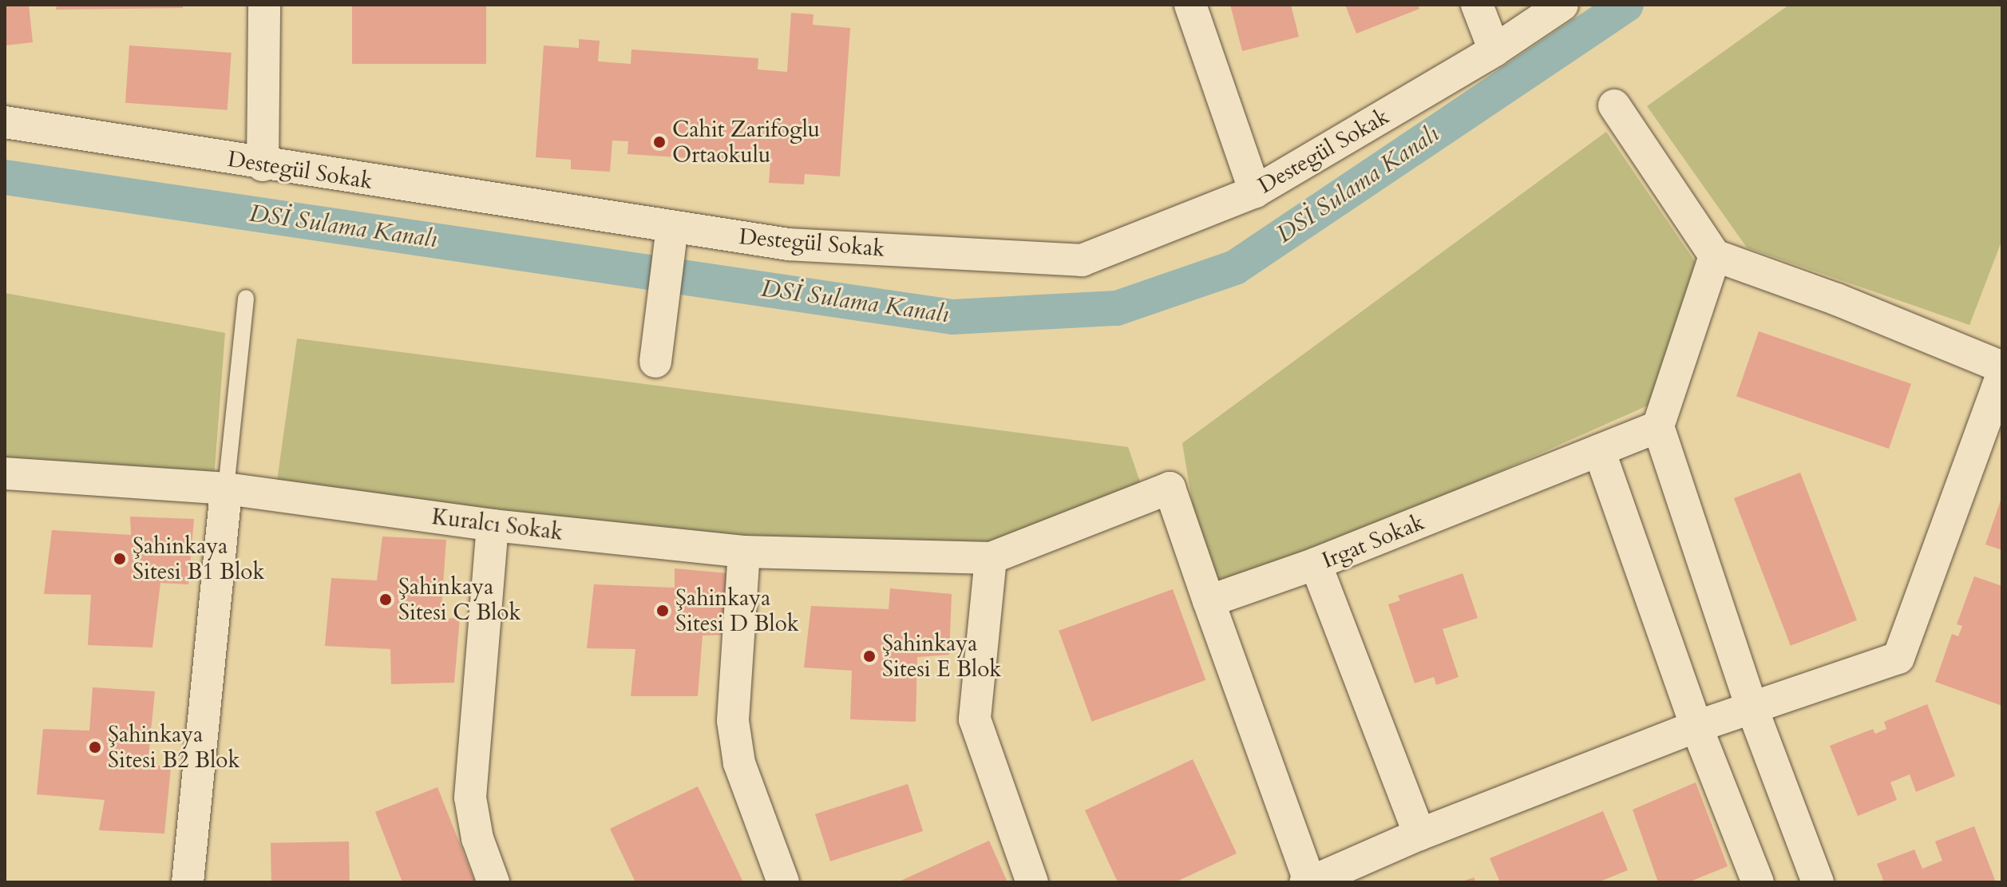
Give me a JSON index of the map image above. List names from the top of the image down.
{
  "streets": {
    "street": ["Destegül Sokak", "Kuralcı Sokak", "Irgat Sokak"]
  },
  "water": ["DSİ Sulama Kanalı"],
  "places": [
    "Cahit Zarifoglu Ortaokulu",
    "Şahinkaya Sitesi B1 Blok",
    "Şahinkaya Sitesi C Blok",
    "Şahinkaya Sitesi D Blok",
    "Şahinkaya Sitesi E Blok",
    "Şahinkaya Sitesi B2 Blok"
  ]
}
